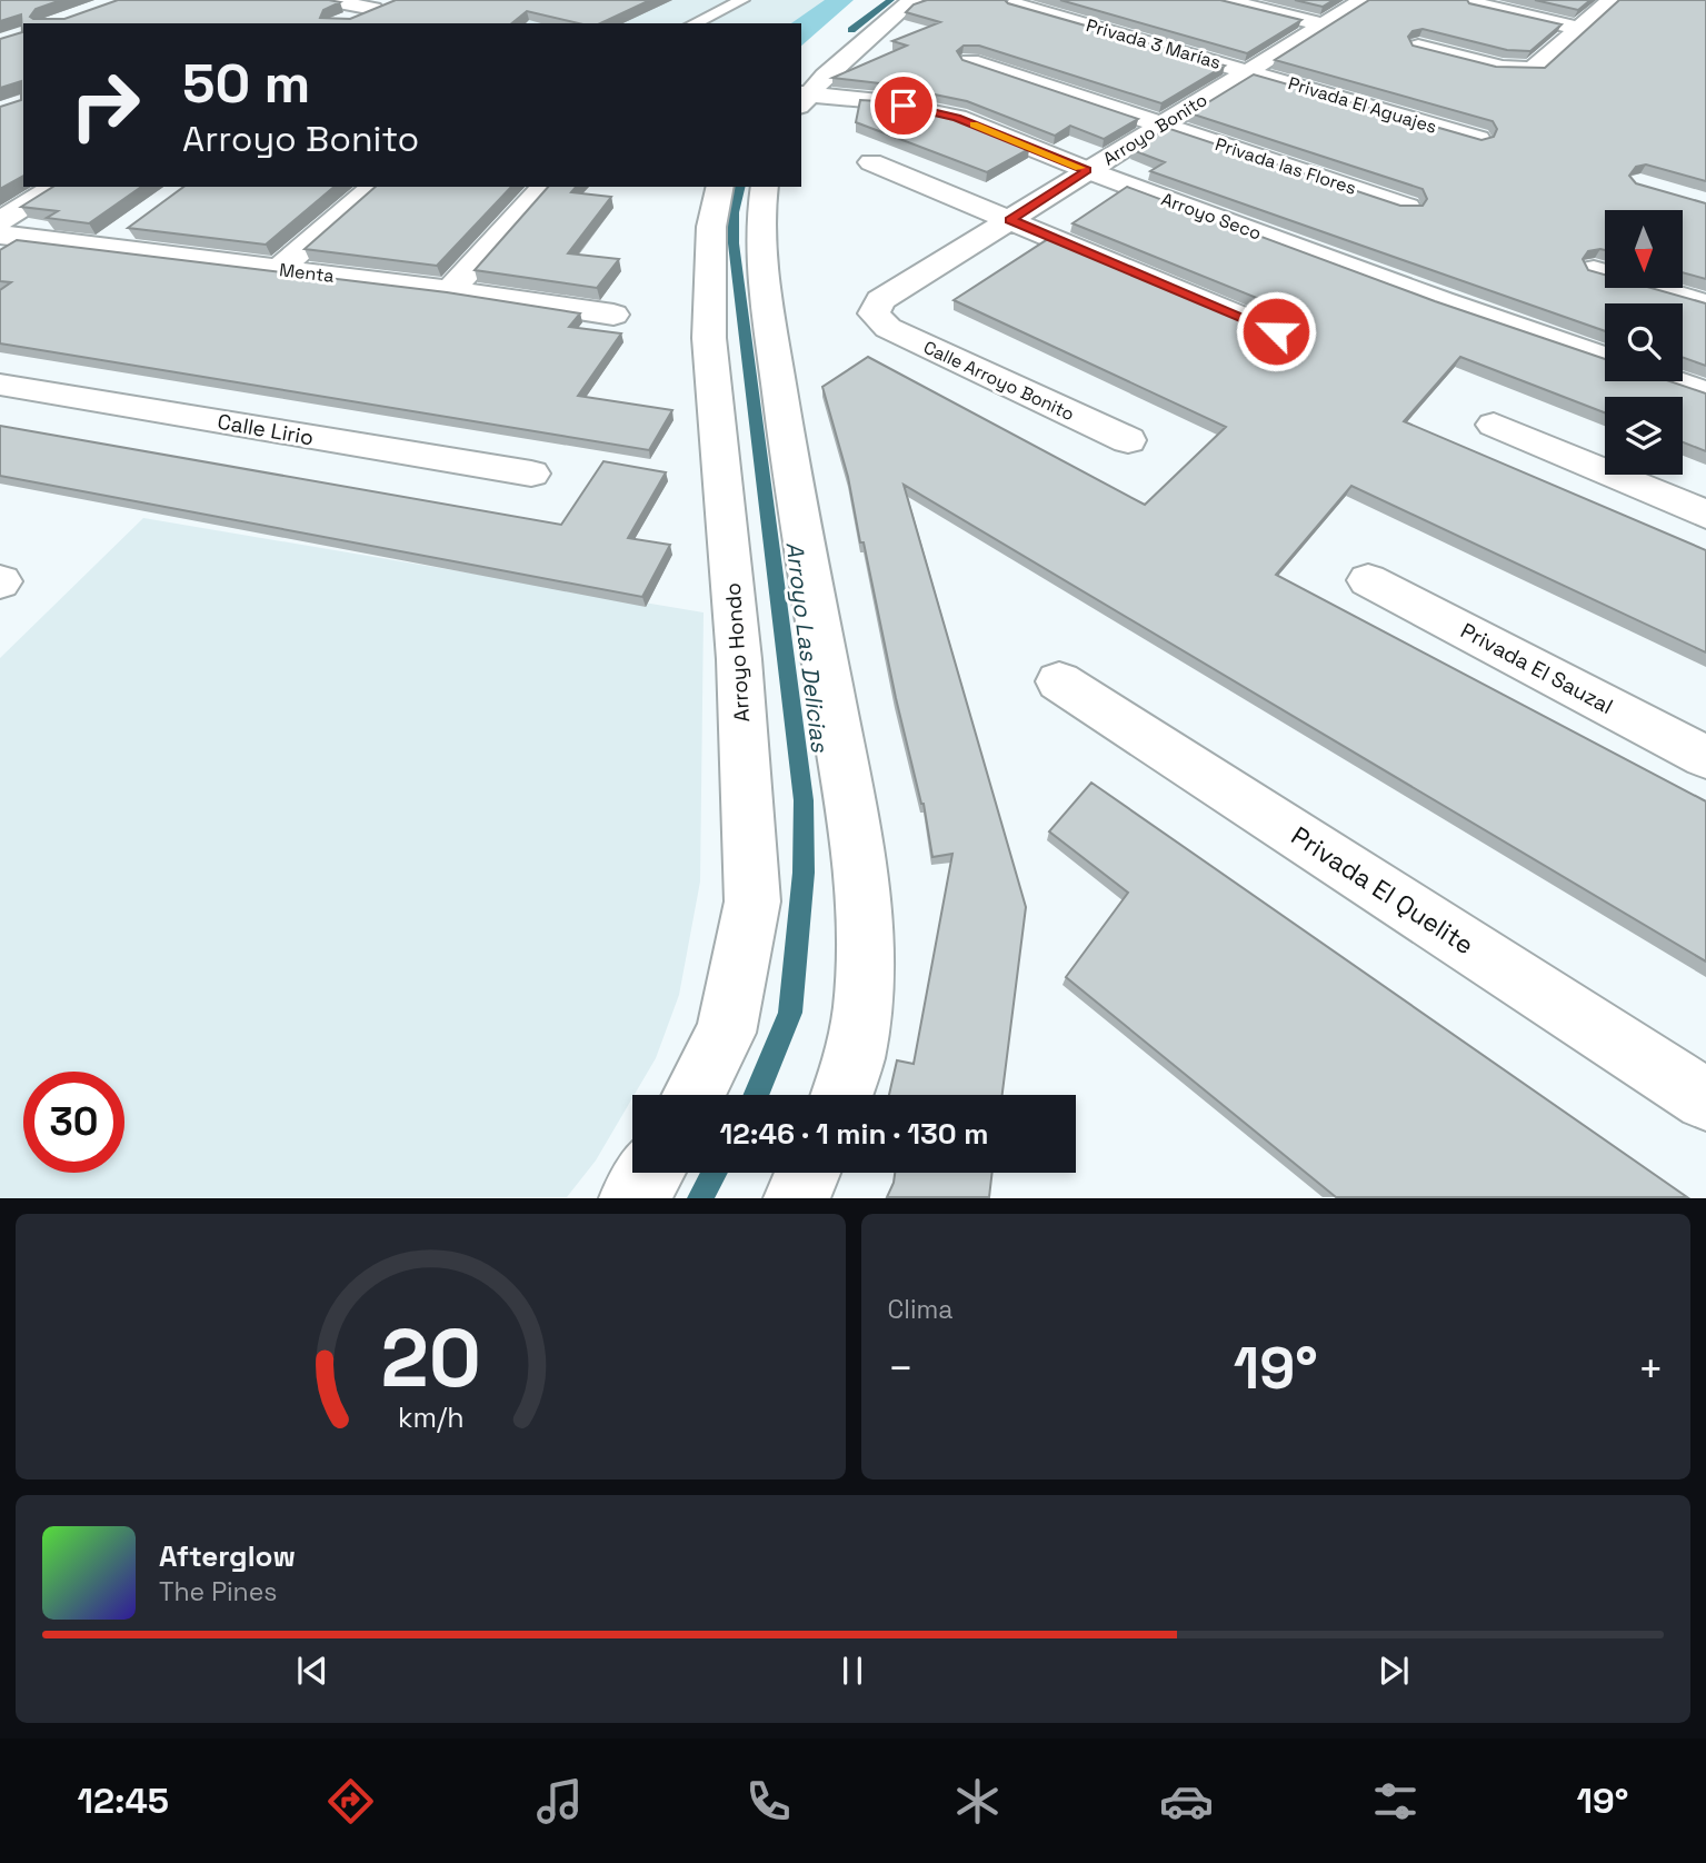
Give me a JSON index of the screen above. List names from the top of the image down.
{
  "streets": {
    "street": [
      "Privada 3 Marías",
      "Privada El Aguajes",
      "Arroyo Bonito",
      "Privada las Flores",
      "Arroyo Seco",
      "Menta",
      "Calle Arroyo Bonito",
      "Calle Lirio",
      "Arroyo Hondo",
      "Privada El Sauzal",
      "Privada El Quelite"
    ]
  },
  "crossings": [
    ["Privada 3 Marías", "Privada El Aguajes"],
    ["Privada 3 Marías", "Arroyo Bonito"],
    ["Privada El Aguajes", "Arroyo Bonito"],
    ["Arroyo Bonito", "Privada las Flores"],
    ["Arroyo Bonito", "Arroyo Seco"],
    ["Arroyo Bonito", "Calle Arroyo Bonito"]
  ],
  "water": ["Arroyo Las Delicias"],
  "north": "bottom",
  "page": {
    "turn": ["50 m", "Arroyo Bonito"],
    "limit": "30",
    "trip": "12:46 · 1 min · 130 m",
    "tile": "Clima",
    "heat": ["−", "19°", "+"],
    "song": ["Afterglow", "The Pines"],
    "tabs": ["12:45", "19°"],
    "gauge": ["20", "km/h"]
  }
}
